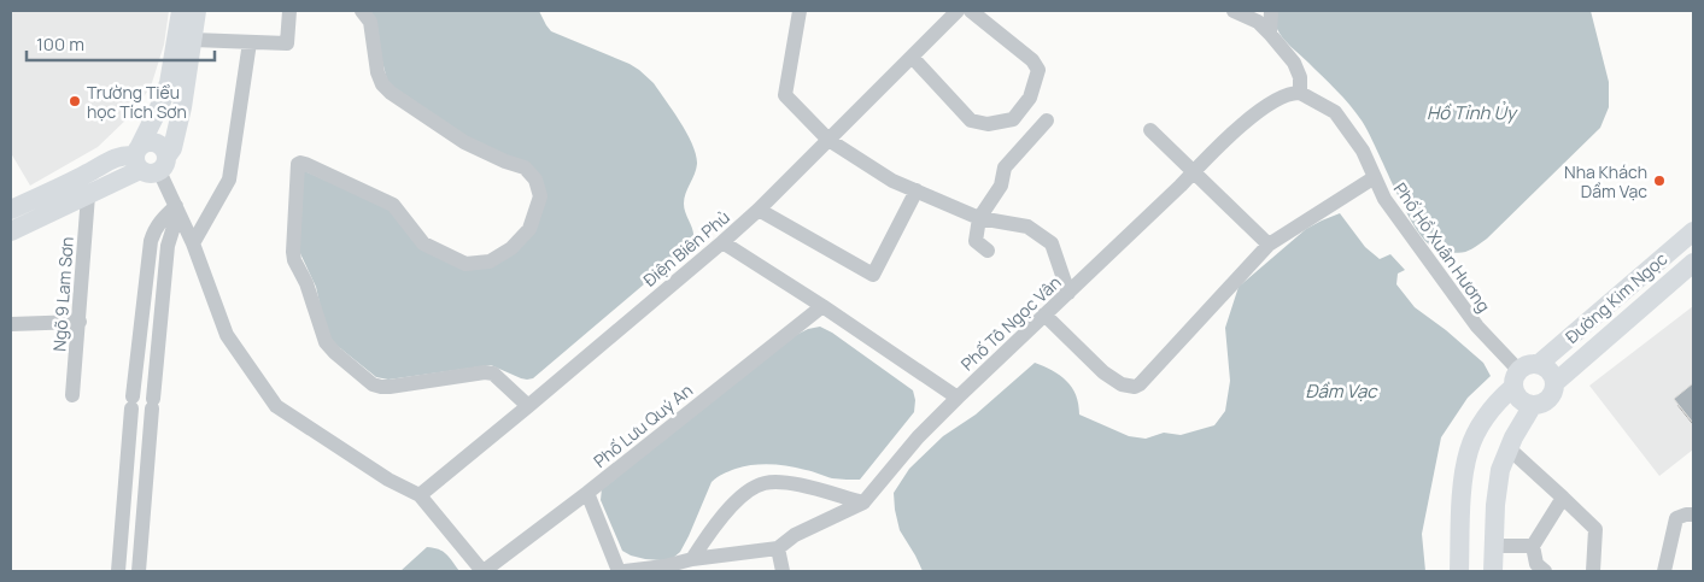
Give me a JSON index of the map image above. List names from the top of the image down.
{
  "streets": {
    "main road": ["Đường Kim Ngọc"],
    "street": [
      "Phố Hồ Xuân Hương",
      "Điện Biên Phủ",
      "Ngõ 9 Lam Sơn",
      "Phố Tô Ngọc Vân",
      "Phố Lưu Quý An"
    ]
  },
  "crossings": [
    ["Phố Hồ Xuân Hương", "Đường Kim Ngọc"],
    ["Phố Hồ Xuân Hương", "Phố Tô Ngọc Vân"]
  ],
  "water": ["Hồ Tỉnh Ủy", "Đầm Vạc"],
  "places": ["Trường Tiểu học Tích Sơn", "Nha Khách Dầm Vạc"],
  "scale_bar": "100 m"
}
